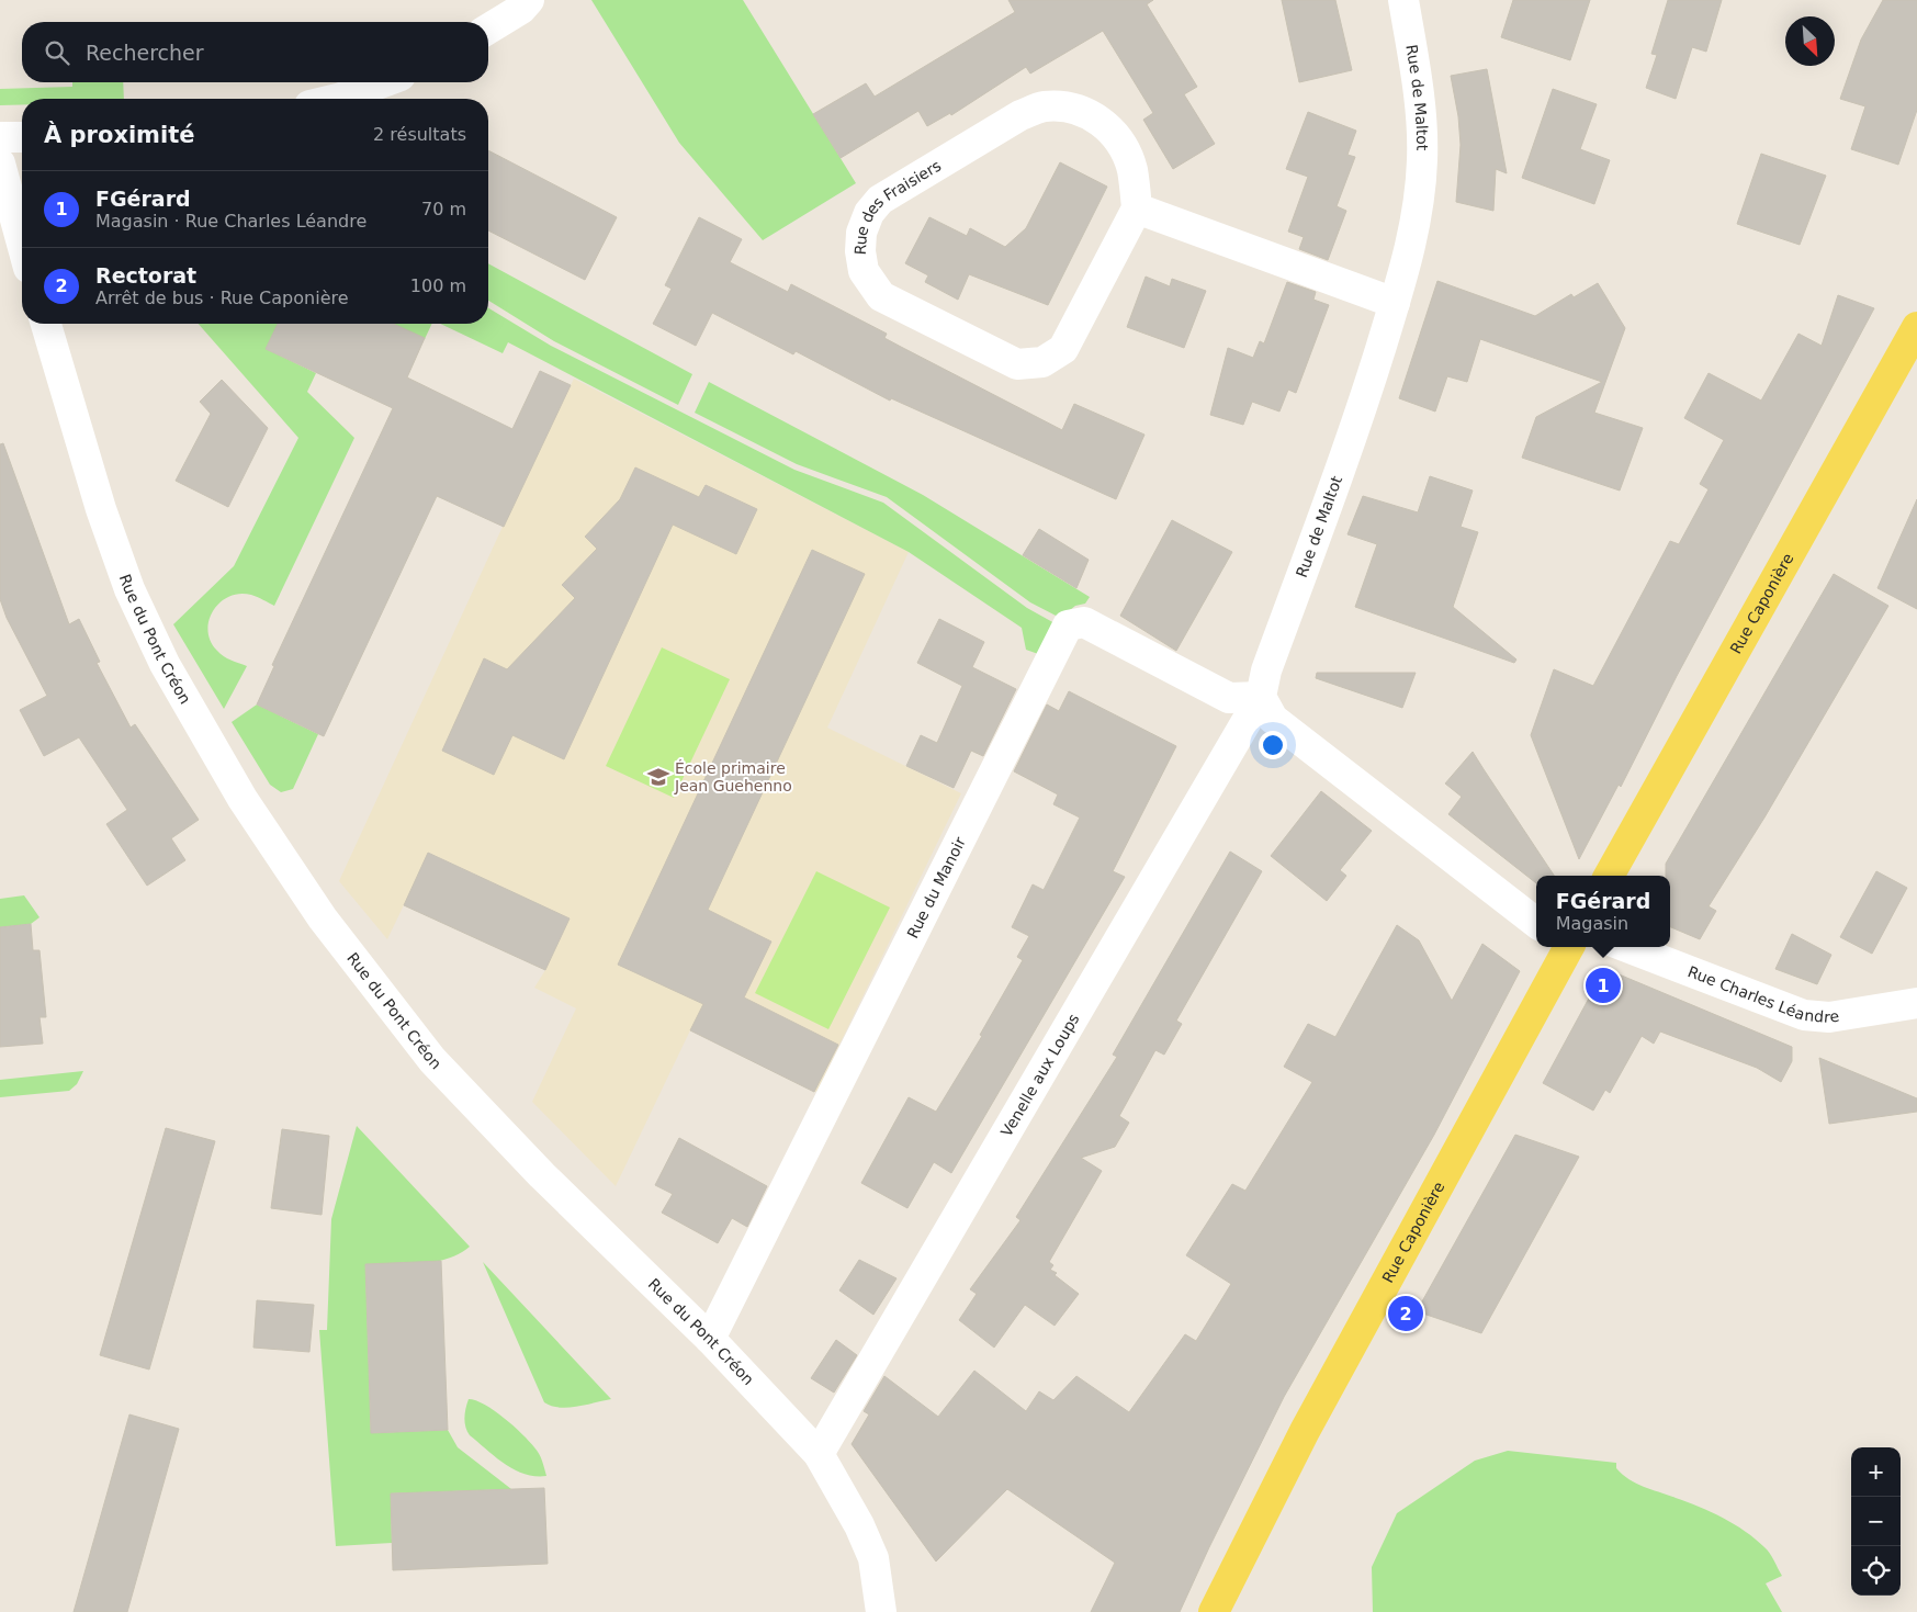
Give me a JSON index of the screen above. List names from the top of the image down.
{
  "streets": {
    "main road": ["Rue Caponière"],
    "street": [
      "Rue de Maltot",
      "Rue des Fraisiers",
      "Rue du Pont Créon",
      "Rue du Manoir",
      "Rue Charles Léandre",
      "Venelle aux Loups"
    ]
  },
  "crossings": [
    ["Rue de Maltot", "Rue du Manoir"],
    ["Rue de Maltot", "Venelle aux Loups"],
    ["Rue du Pont Créon", "Rue du Manoir"],
    ["Rue du Pont Créon", "Venelle aux Loups"],
    ["Rue du Manoir", "Venelle aux Loups"]
  ],
  "places": {
    "school or university": ["École primaire Jean Guehenno"]
  },
  "north": "bottom right",
  "page": {
    "search": "Rechercher",
    "heading": ["À proximité", "2 résultats"],
    "list": [
      {
        "mark": "1",
        "name": "FGérard",
        "note": "Magasin · Rue Charles Léandre",
        "value": "70 m"
      },
      {
        "mark": "2",
        "name": "Rectorat",
        "note": "Arrêt de bus · Rue Caponière",
        "value": "100 m"
      }
    ],
    "popup": ["FGérard", "Magasin"],
    "pins": ["1", "2"],
    "map_buttons": ["+", "−"]
  }
}
